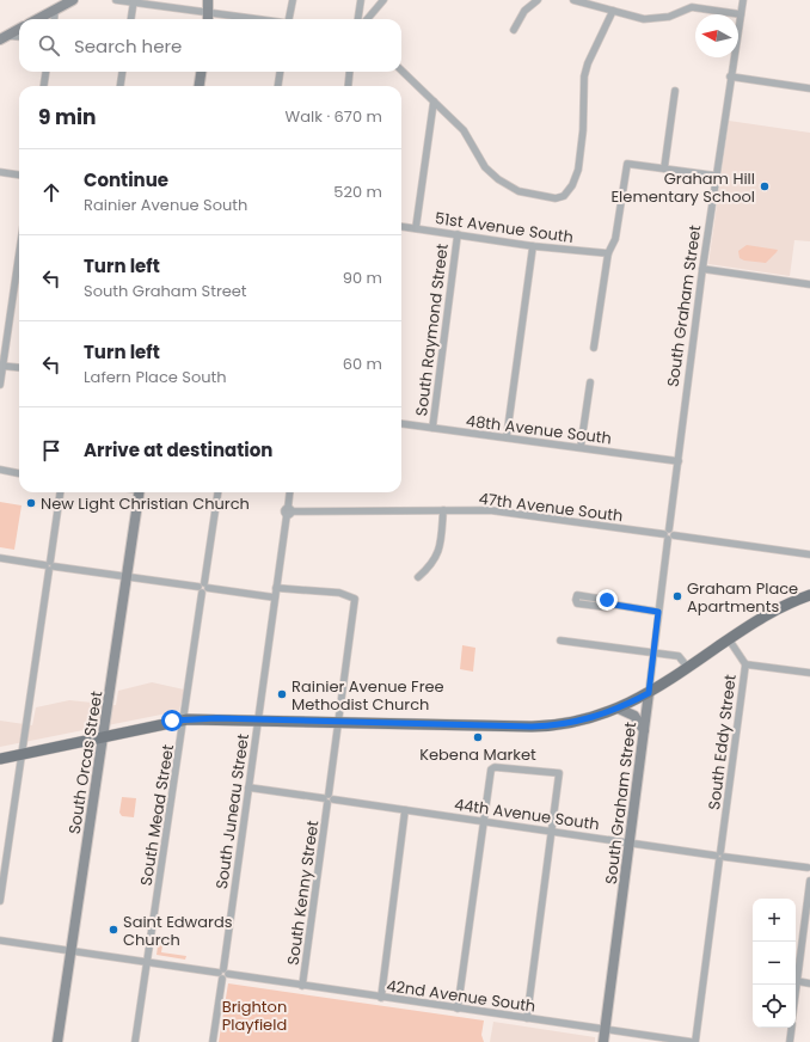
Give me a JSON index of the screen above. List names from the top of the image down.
{
  "streets": {
    "street": [
      "51st Avenue South",
      "South Graham Street",
      "South Raymond Street",
      "48th Avenue South",
      "47th Avenue South",
      "South Eddy Street",
      "South Orcas Street",
      "South Juneau Street",
      "44th Avenue South",
      "South Mead Street",
      "South Kenny Street",
      "42nd Avenue South"
    ]
  },
  "crossings": [
    ["51st Avenue South", "South Raymond Street"],
    ["South Graham Street", "48th Avenue South"],
    ["South Graham Street", "47th Avenue South"],
    ["South Graham Street", "44th Avenue South"],
    ["South Graham Street", "42nd Avenue South"],
    ["South Raymond Street", "48th Avenue South"],
    ["47th Avenue South", "South Juneau Street"],
    ["South Eddy Street", "44th Avenue South"],
    ["South Orcas Street", "42nd Avenue South"],
    ["South Juneau Street", "44th Avenue South"],
    ["South Juneau Street", "South Kenny Street"],
    ["South Juneau Street", "42nd Avenue South"],
    ["44th Avenue South", "South Kenny Street"],
    ["South Mead Street", "42nd Avenue South"],
    ["South Kenny Street", "42nd Avenue South"]
  ],
  "parks": ["Brighton Playfield"],
  "places": [
    "Graham Hill Elementary School",
    "New Light Christian Church",
    "Graham Place Apartments",
    "Rainier Avenue Free Methodist Church",
    "Kebena Market",
    "Saint Edwards Church"
  ],
  "north": "left",
  "page": {
    "search": "Search here",
    "heading": ["9 min", "Walk · 670 m"],
    "list": [
      ["Continue", "Rainier Avenue South", "520 m"],
      ["Turn left", "South Graham Street", "90 m"],
      ["Turn left", "Lafern Place South", "60 m"],
      "Arrive at destination"
    ],
    "map_buttons": ["+", "−"]
  }
}
